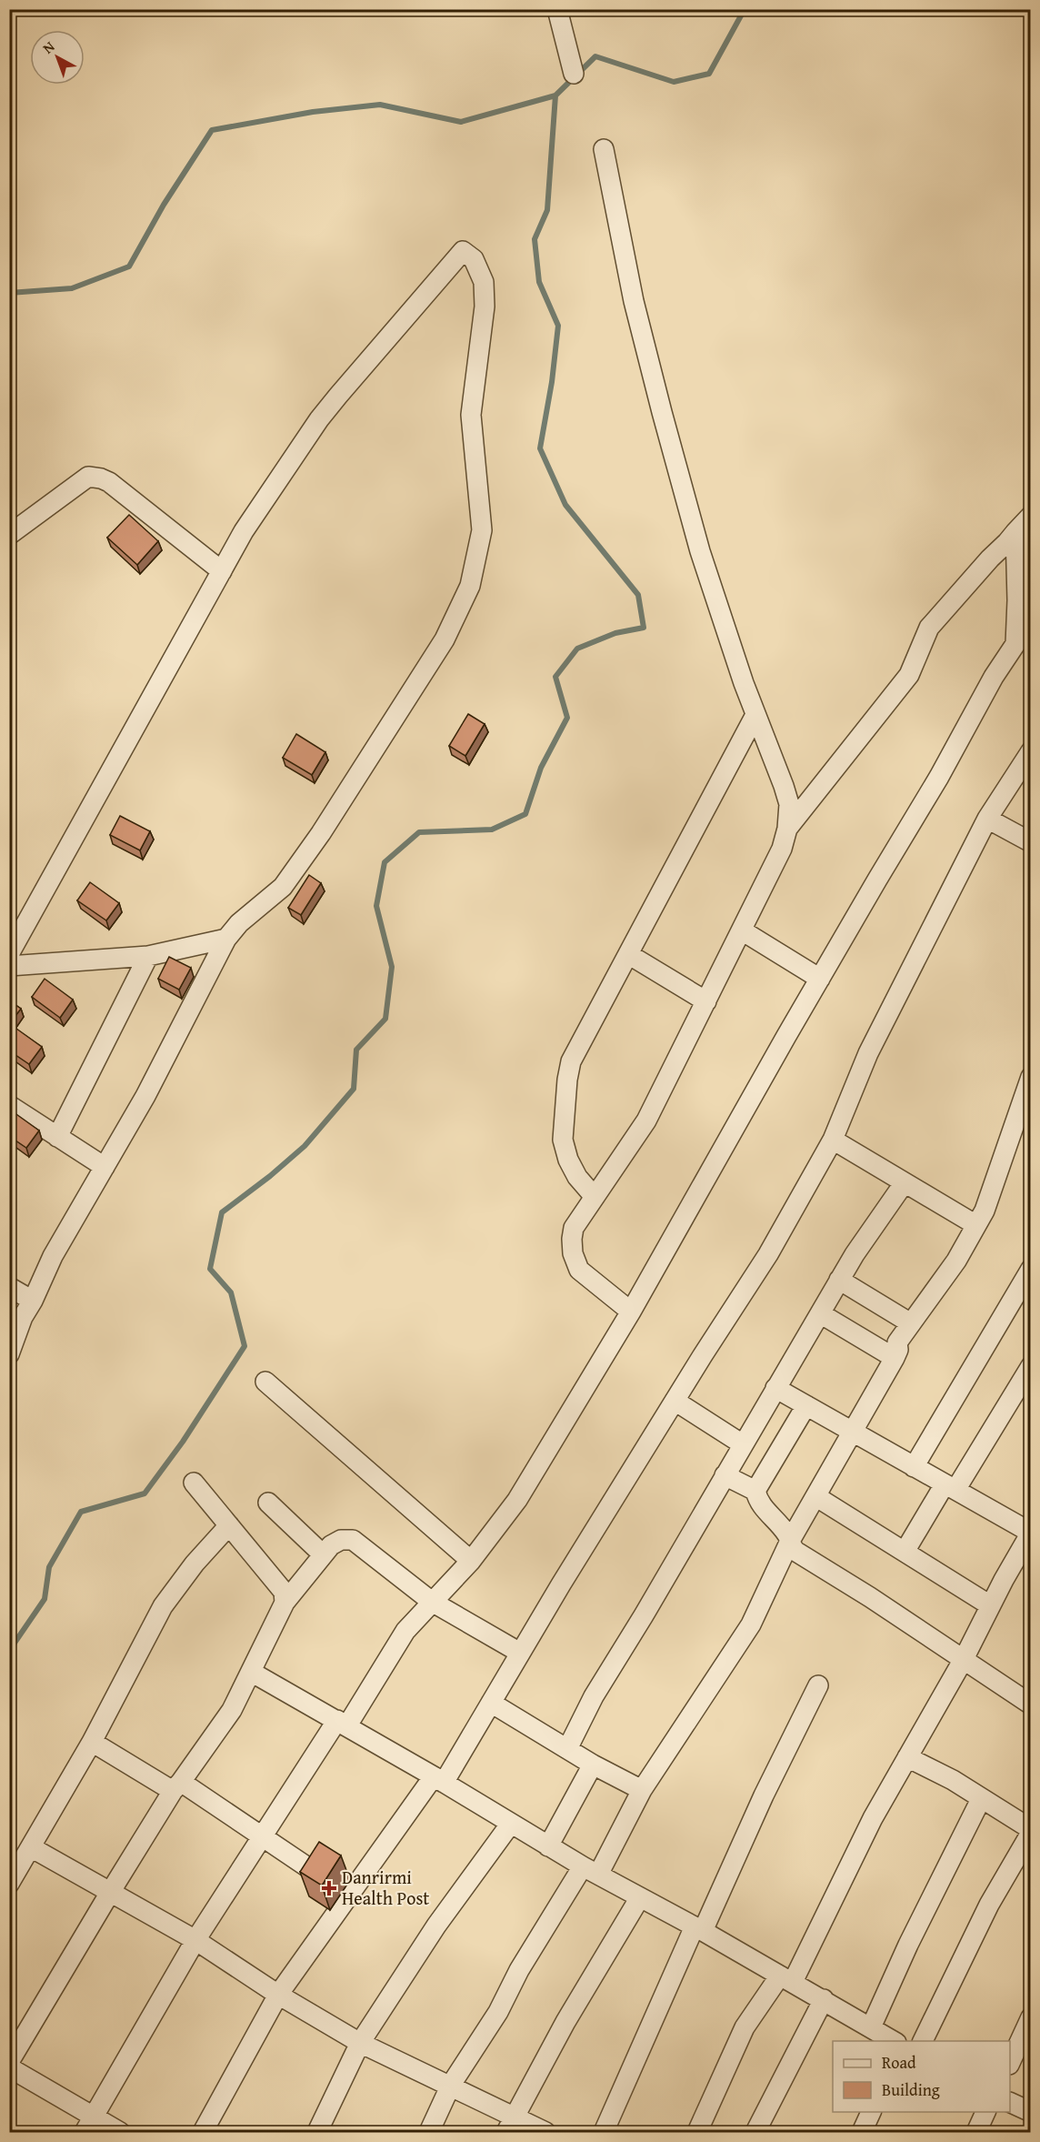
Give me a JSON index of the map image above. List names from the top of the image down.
{
  "places": {
    "health": ["Danrirmi Health Post"]
  },
  "legend": ["Road", "Building"],
  "north": "top left"
}
